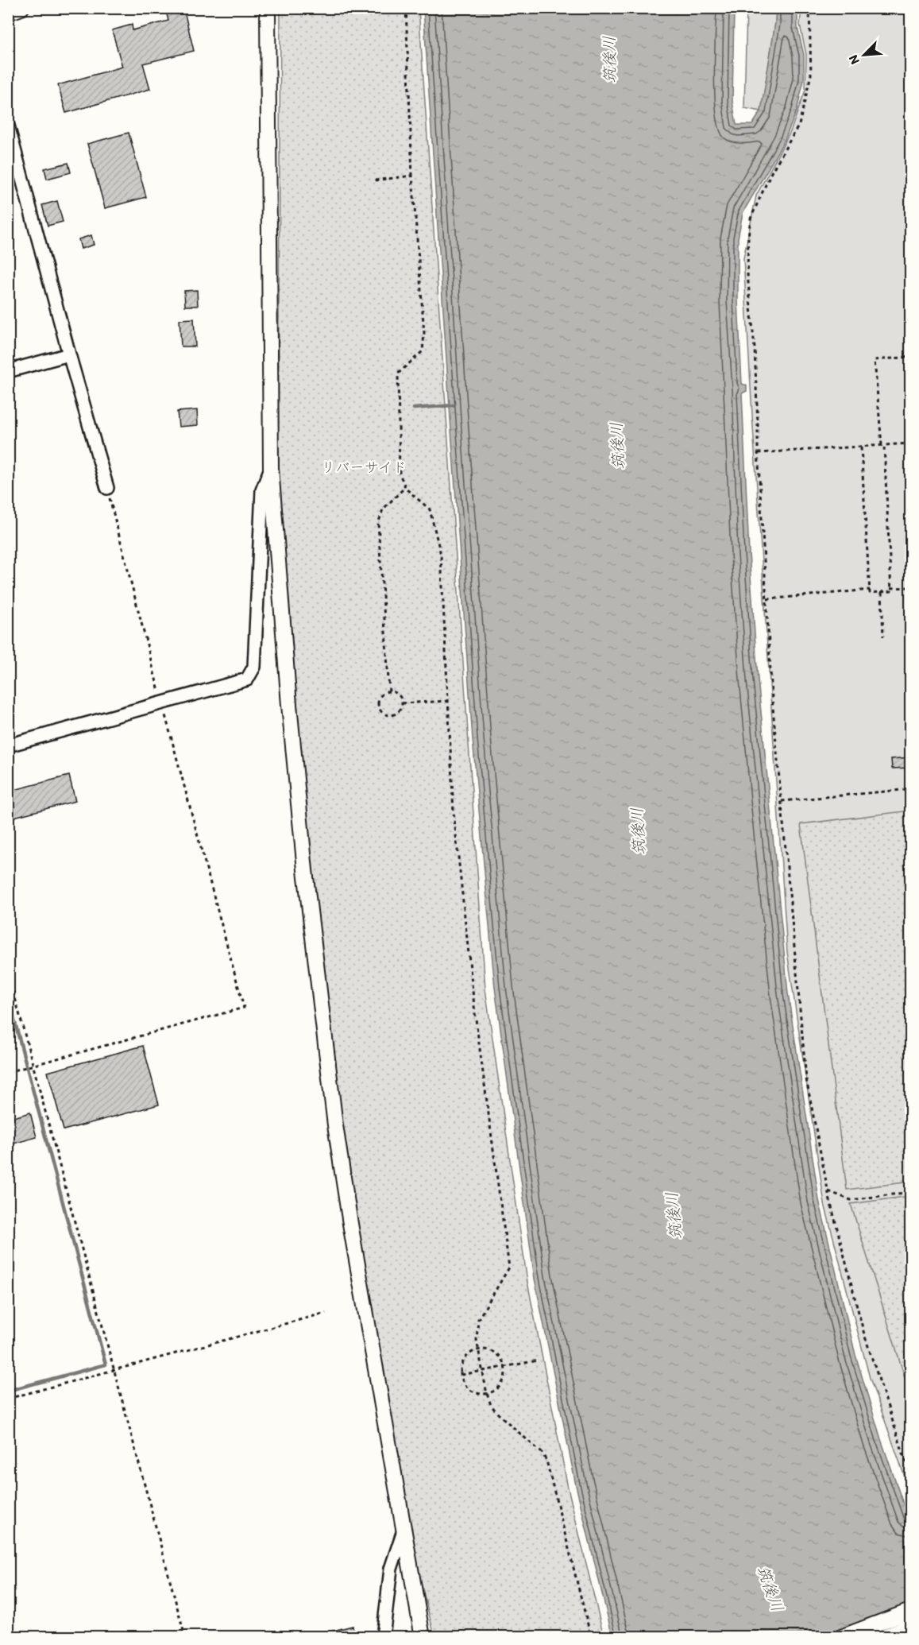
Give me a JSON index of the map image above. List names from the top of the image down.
{
  "water": ["筑後川"],
  "parks": ["リバーサイド"],
  "north": "bottom left"
}
